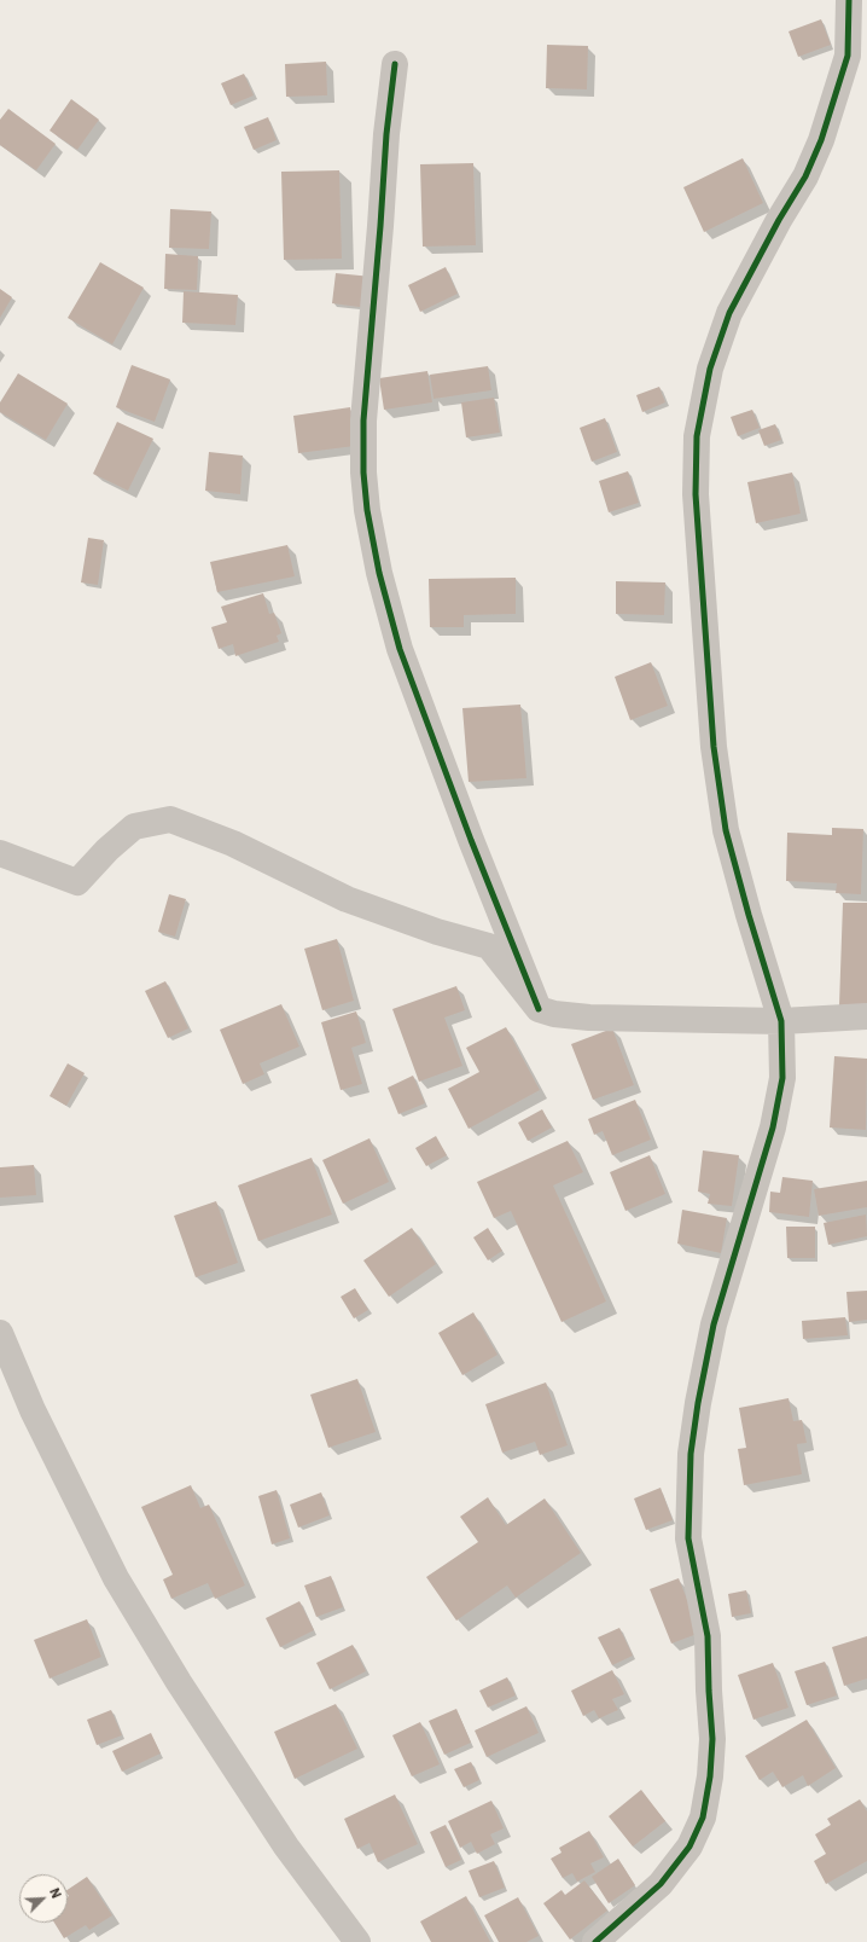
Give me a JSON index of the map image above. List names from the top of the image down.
{
  "north": "top right"
}
